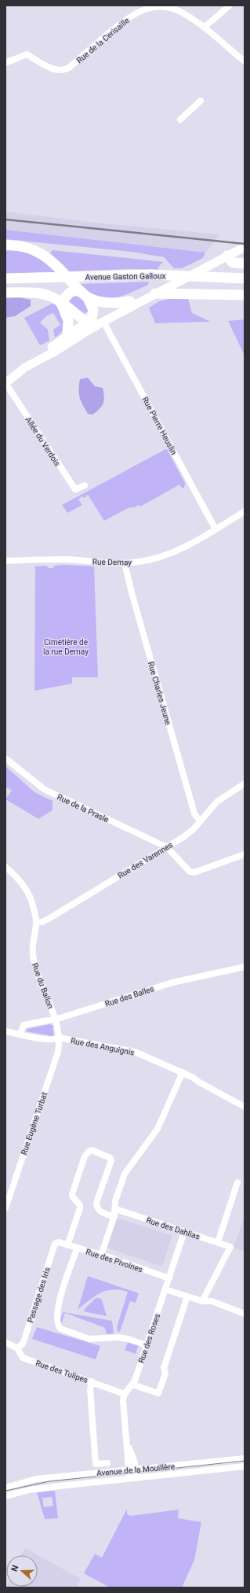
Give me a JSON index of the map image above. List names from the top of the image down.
{
  "streets": {
    "main road": ["Avenue Gaston Galloux"],
    "street": [
      "Rue de la Cerisaille",
      "Rue Pierre Heuslin",
      "Allée du Verdois",
      "Rue Demay",
      "Rue Charles Jeune",
      "Rue de la Prasle",
      "Rue des Varennes",
      "Rue du Ballon",
      "Rue des Balles",
      "Rue des Anguignis",
      "Rue Eugène Turbat",
      "Rue des Dahlias",
      "Rue des Pivoines",
      "Passage des Iris",
      "Rue des Roses",
      "Rue des Tulipes",
      "Avenue de la Mouillère"
    ]
  },
  "crossings": [
    ["Rue Pierre Heuslin", "Rue Demay"],
    ["Rue Demay", "Rue Charles Jeune"],
    ["Rue Charles Jeune", "Rue des Varennes"],
    ["Rue de la Prasle", "Rue des Varennes"],
    ["Rue des Varennes", "Rue du Ballon"],
    ["Rue du Ballon", "Rue des Balles"],
    ["Rue du Ballon", "Rue des Anguignis"],
    ["Rue du Ballon", "Rue Eugène Turbat"],
    ["Rue des Balles", "Rue des Anguignis"],
    ["Rue des Anguignis", "Rue Eugène Turbat"],
    ["Rue des Dahlias", "Rue des Roses"],
    ["Rue des Pivoines", "Passage des Iris"],
    ["Rue des Pivoines", "Rue des Roses"],
    ["Passage des Iris", "Rue des Tulipes"],
    ["Rue des Roses", "Rue des Tulipes"]
  ],
  "parks": ["Cimetière de la rue Demay"],
  "north": "left"
}
